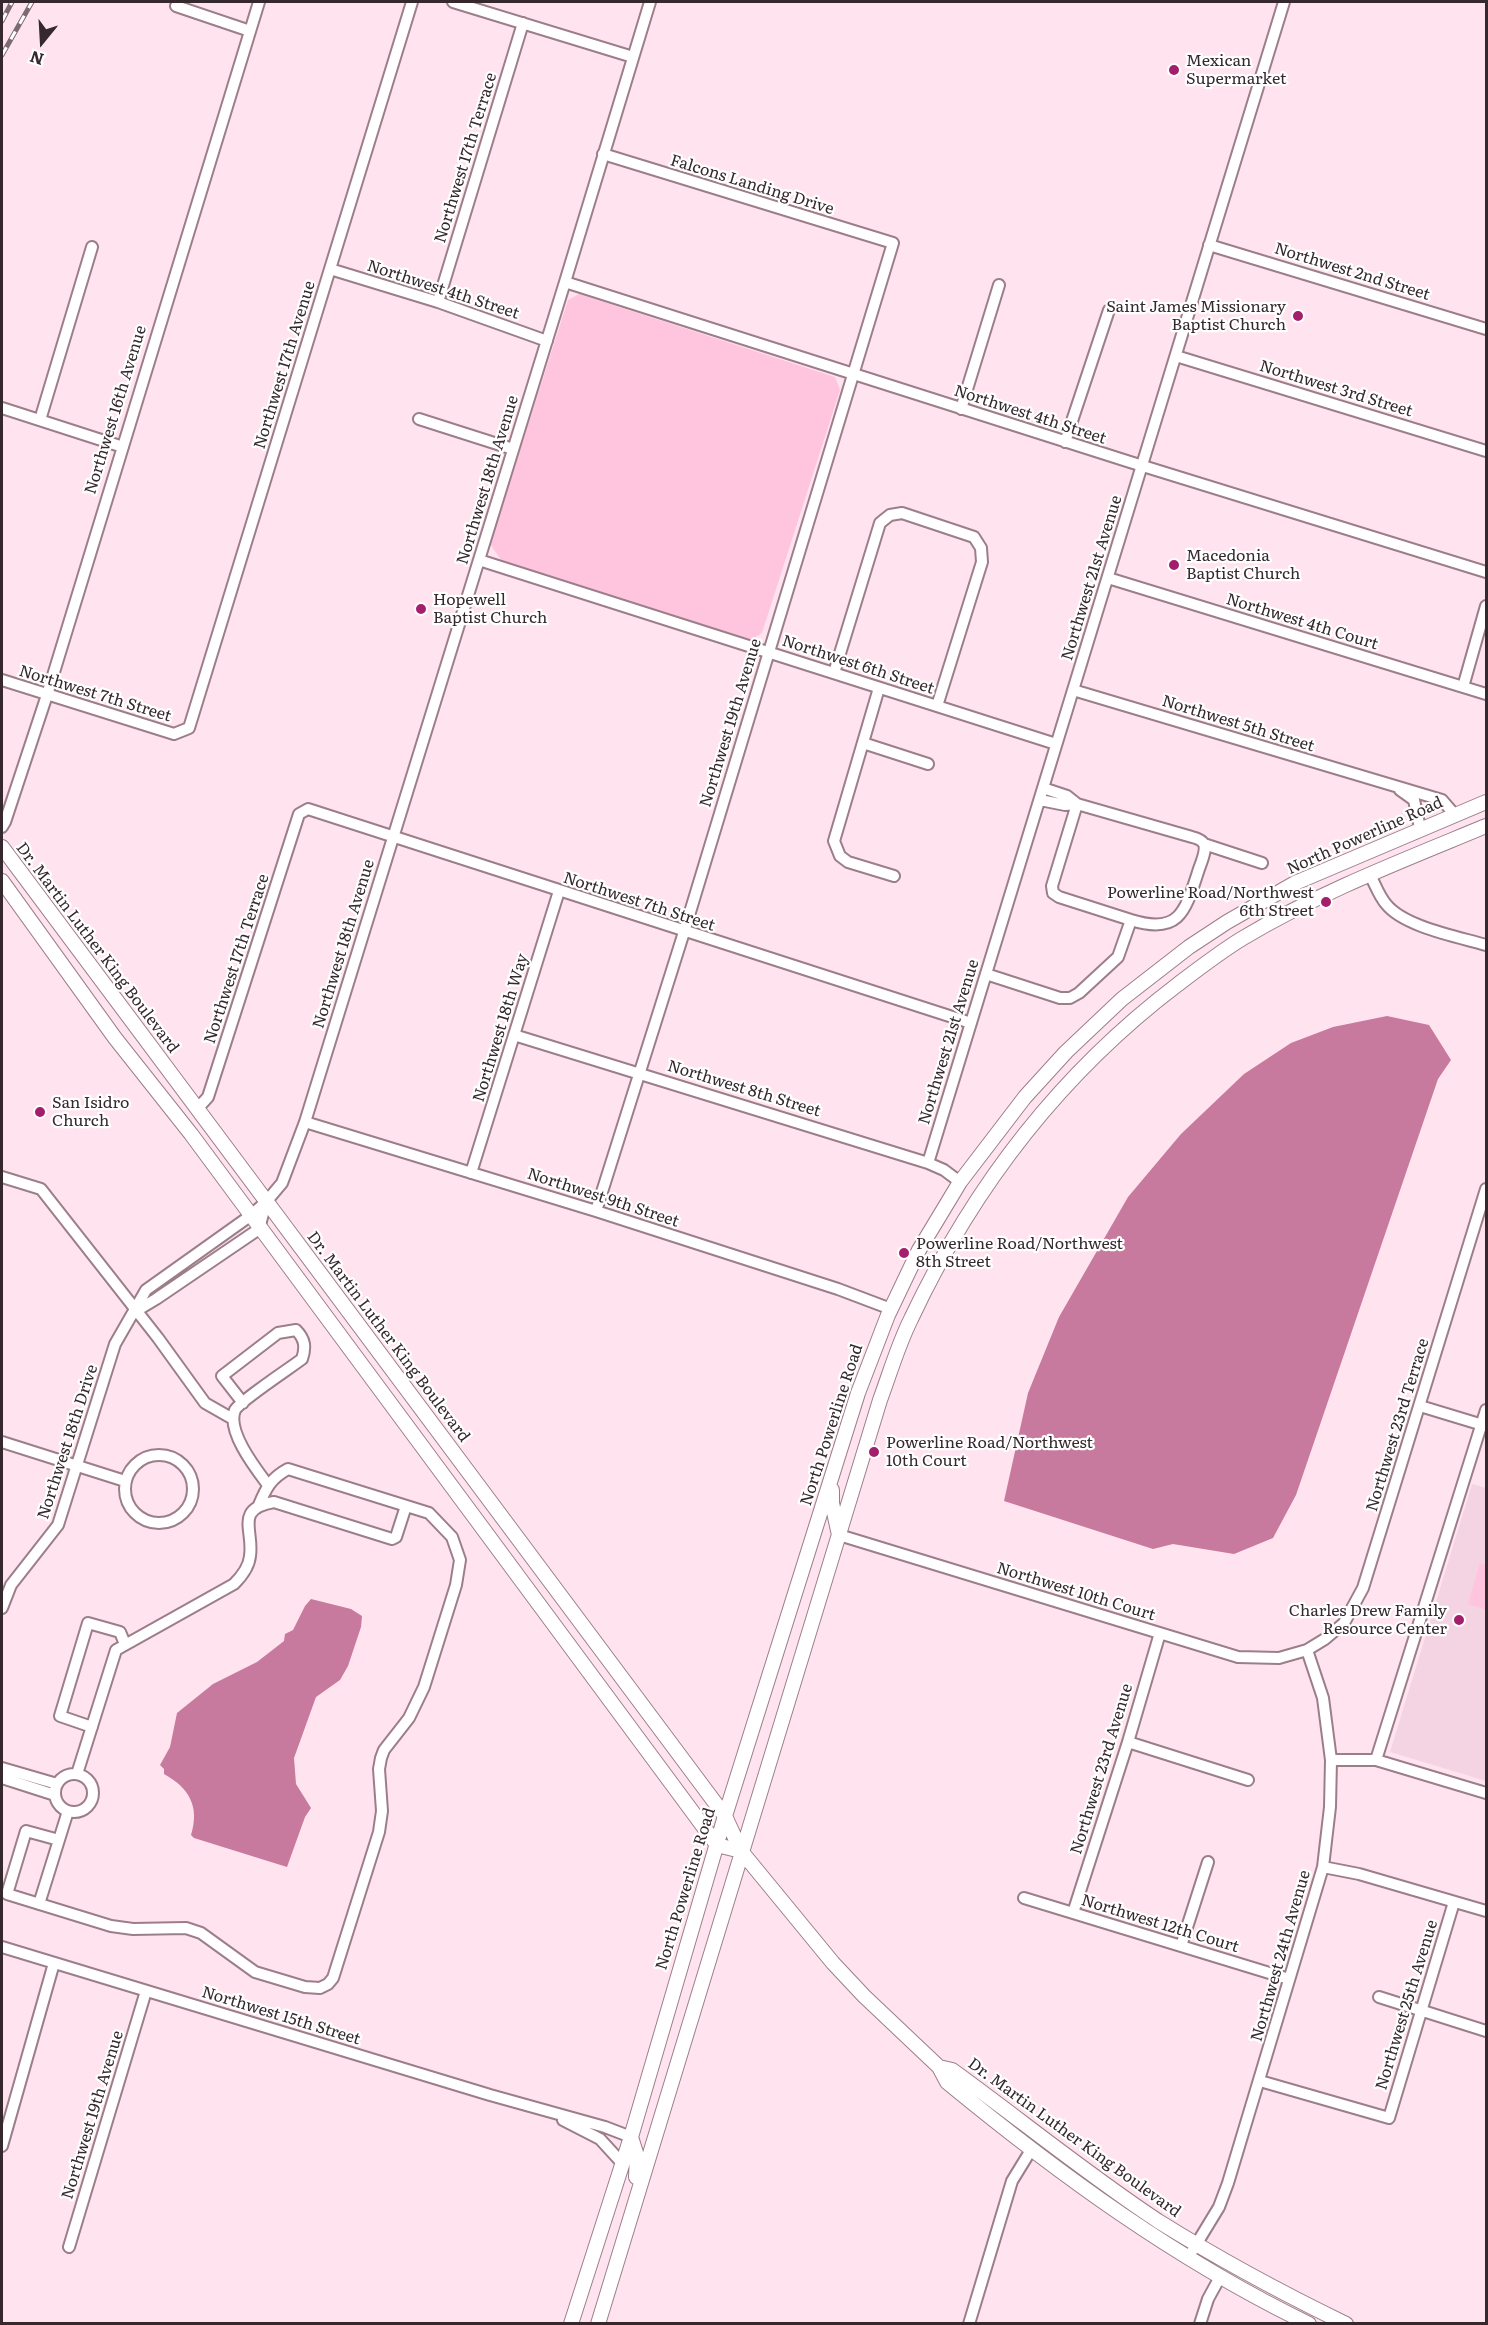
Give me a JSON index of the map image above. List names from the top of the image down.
{
  "streets": {
    "main road": ["North Powerline Road", "Dr. Martin Luther King Boulevard"],
    "street": [
      "Northwest 17th Terrace",
      "Falcons Landing Drive",
      "Northwest 2nd Street",
      "Northwest 4th Street",
      "Northwest 17th Avenue",
      "Northwest 3rd Street",
      "Northwest 16th Avenue",
      "Northwest 18th Avenue",
      "Northwest 21st Avenue",
      "Northwest 4th Court",
      "Northwest 6th Street",
      "Northwest 7th Street",
      "Northwest 19th Avenue",
      "Northwest 5th Street",
      "Northwest 18th Way",
      "Northwest 8th Street",
      "Northwest 9th Street",
      "Northwest 23rd Terrace",
      "Northwest 18th Drive",
      "Northwest 10th Court",
      "Northwest 23rd Avenue",
      "Northwest 12th Court",
      "Northwest 24th Avenue",
      "Northwest 25th Avenue",
      "Northwest 15th Street"
    ]
  },
  "crossings": [
    ["Northwest 17th Terrace", "Northwest 4th Street"],
    ["Northwest 17th Terrace", "Northwest 7th Street"],
    ["Northwest 17th Terrace", "Dr. Martin Luther King Boulevard"],
    ["Falcons Landing Drive", "Northwest 18th Avenue"],
    ["Falcons Landing Drive", "Northwest 19th Avenue"],
    ["Northwest 2nd Street", "Northwest 21st Avenue"],
    ["Northwest 4th Street", "Northwest 17th Avenue"],
    ["Northwest 4th Street", "Northwest 18th Avenue"],
    ["Northwest 4th Street", "Northwest 21st Avenue"],
    ["Northwest 4th Street", "Northwest 19th Avenue"],
    ["Northwest 17th Avenue", "Northwest 7th Street"],
    ["Northwest 3rd Street", "Northwest 21st Avenue"],
    ["Northwest 16th Avenue", "Northwest 7th Street"],
    ["Northwest 18th Avenue", "Northwest 6th Street"],
    ["Northwest 18th Avenue", "Northwest 7th Street"],
    ["Northwest 18th Avenue", "Dr. Martin Luther King Boulevard"],
    ["Northwest 18th Avenue", "Northwest 9th Street"],
    ["Northwest 18th Avenue", "Northwest 18th Drive"],
    ["Northwest 21st Avenue", "Northwest 4th Court"],
    ["Northwest 21st Avenue", "Northwest 6th Street"],
    ["Northwest 21st Avenue", "Northwest 7th Street"],
    ["Northwest 21st Avenue", "Northwest 5th Street"],
    ["Northwest 21st Avenue", "Northwest 8th Street"],
    ["Northwest 6th Street", "Northwest 19th Avenue"],
    ["Northwest 7th Street", "Northwest 19th Avenue"],
    ["Northwest 7th Street", "Northwest 18th Way"],
    ["Northwest 19th Avenue", "Northwest 8th Street"],
    ["Northwest 19th Avenue", "Northwest 9th Street"],
    ["Northwest 19th Avenue", "Northwest 15th Street"],
    ["Northwest 5th Street", "North Powerline Road"],
    ["North Powerline Road", "Dr. Martin Luther King Boulevard"],
    ["North Powerline Road", "Northwest 8th Street"],
    ["North Powerline Road", "Northwest 9th Street"],
    ["North Powerline Road", "Northwest 15th Street"],
    ["Dr. Martin Luther King Boulevard", "Northwest 18th Drive"],
    ["Dr. Martin Luther King Boulevard", "Northwest 24th Avenue"],
    ["Northwest 18th Way", "Northwest 8th Street"],
    ["Northwest 18th Way", "Northwest 9th Street"],
    ["Northwest 23rd Terrace", "Northwest 10th Court"],
    ["Northwest 23rd Terrace", "Northwest 24th Avenue"],
    ["Northwest 10th Court", "Northwest 23rd Avenue"],
    ["Northwest 10th Court", "Northwest 24th Avenue"],
    ["Northwest 23rd Avenue", "Northwest 12th Court"],
    ["Northwest 12th Court", "Northwest 24th Avenue"],
    ["Northwest 24th Avenue", "Northwest 25th Avenue"]
  ],
  "places": [
    "Mexican Supermarket",
    "Saint James Missionary Baptist Church",
    "Macedonia Baptist Church",
    "Hopewell Baptist Church",
    "Powerline Road/Northwest 6th Street",
    "San Isidro Church",
    "Powerline Road/Northwest 8th Street",
    "Powerline Road/Northwest 10th Court",
    "Charles Drew Family Resource Center"
  ],
  "north": "bottom"
}
